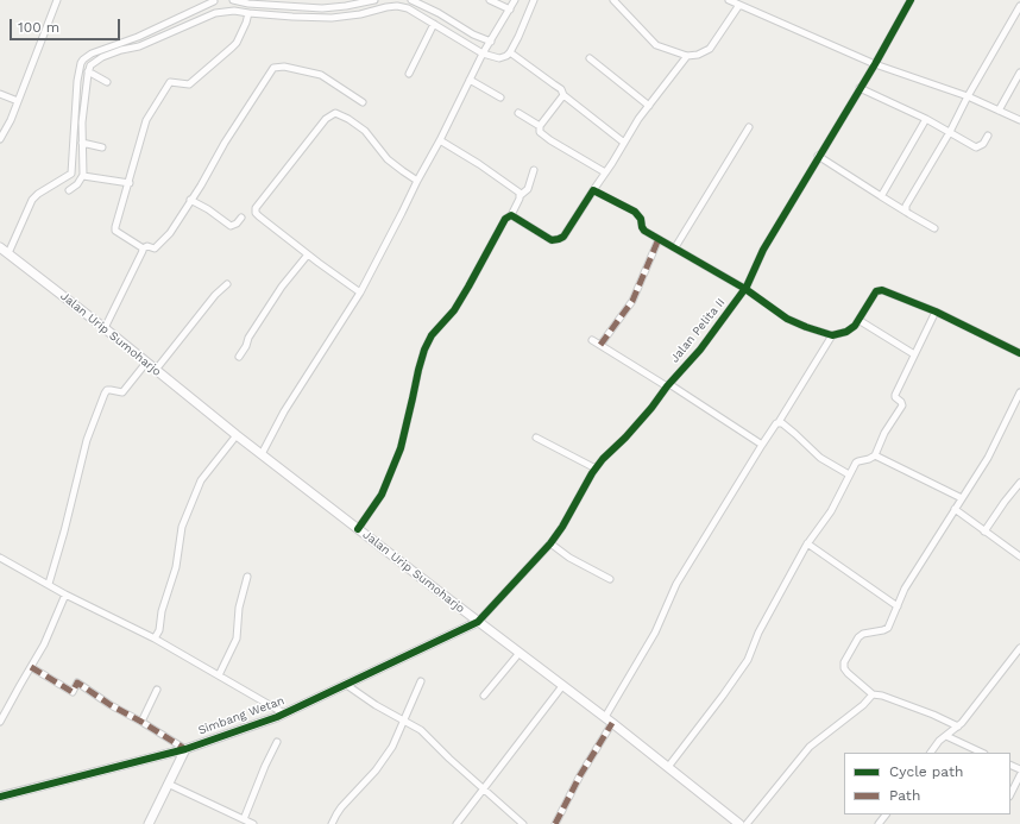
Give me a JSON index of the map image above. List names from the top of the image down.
{
  "streets": {
    "main road": ["Jalan Urip Sumoharjo", "Simbang Wetan"],
    "street": ["Jalan Pelita II"]
  },
  "crossings": [
    ["Jalan Pelita II", "Jalan Urip Sumoharjo"],
    ["Jalan Pelita II", "Simbang Wetan"],
    ["Jalan Urip Sumoharjo", "Simbang Wetan"]
  ],
  "legend": ["Cycle path", "Path"],
  "scale_bar": "100 m"
}
